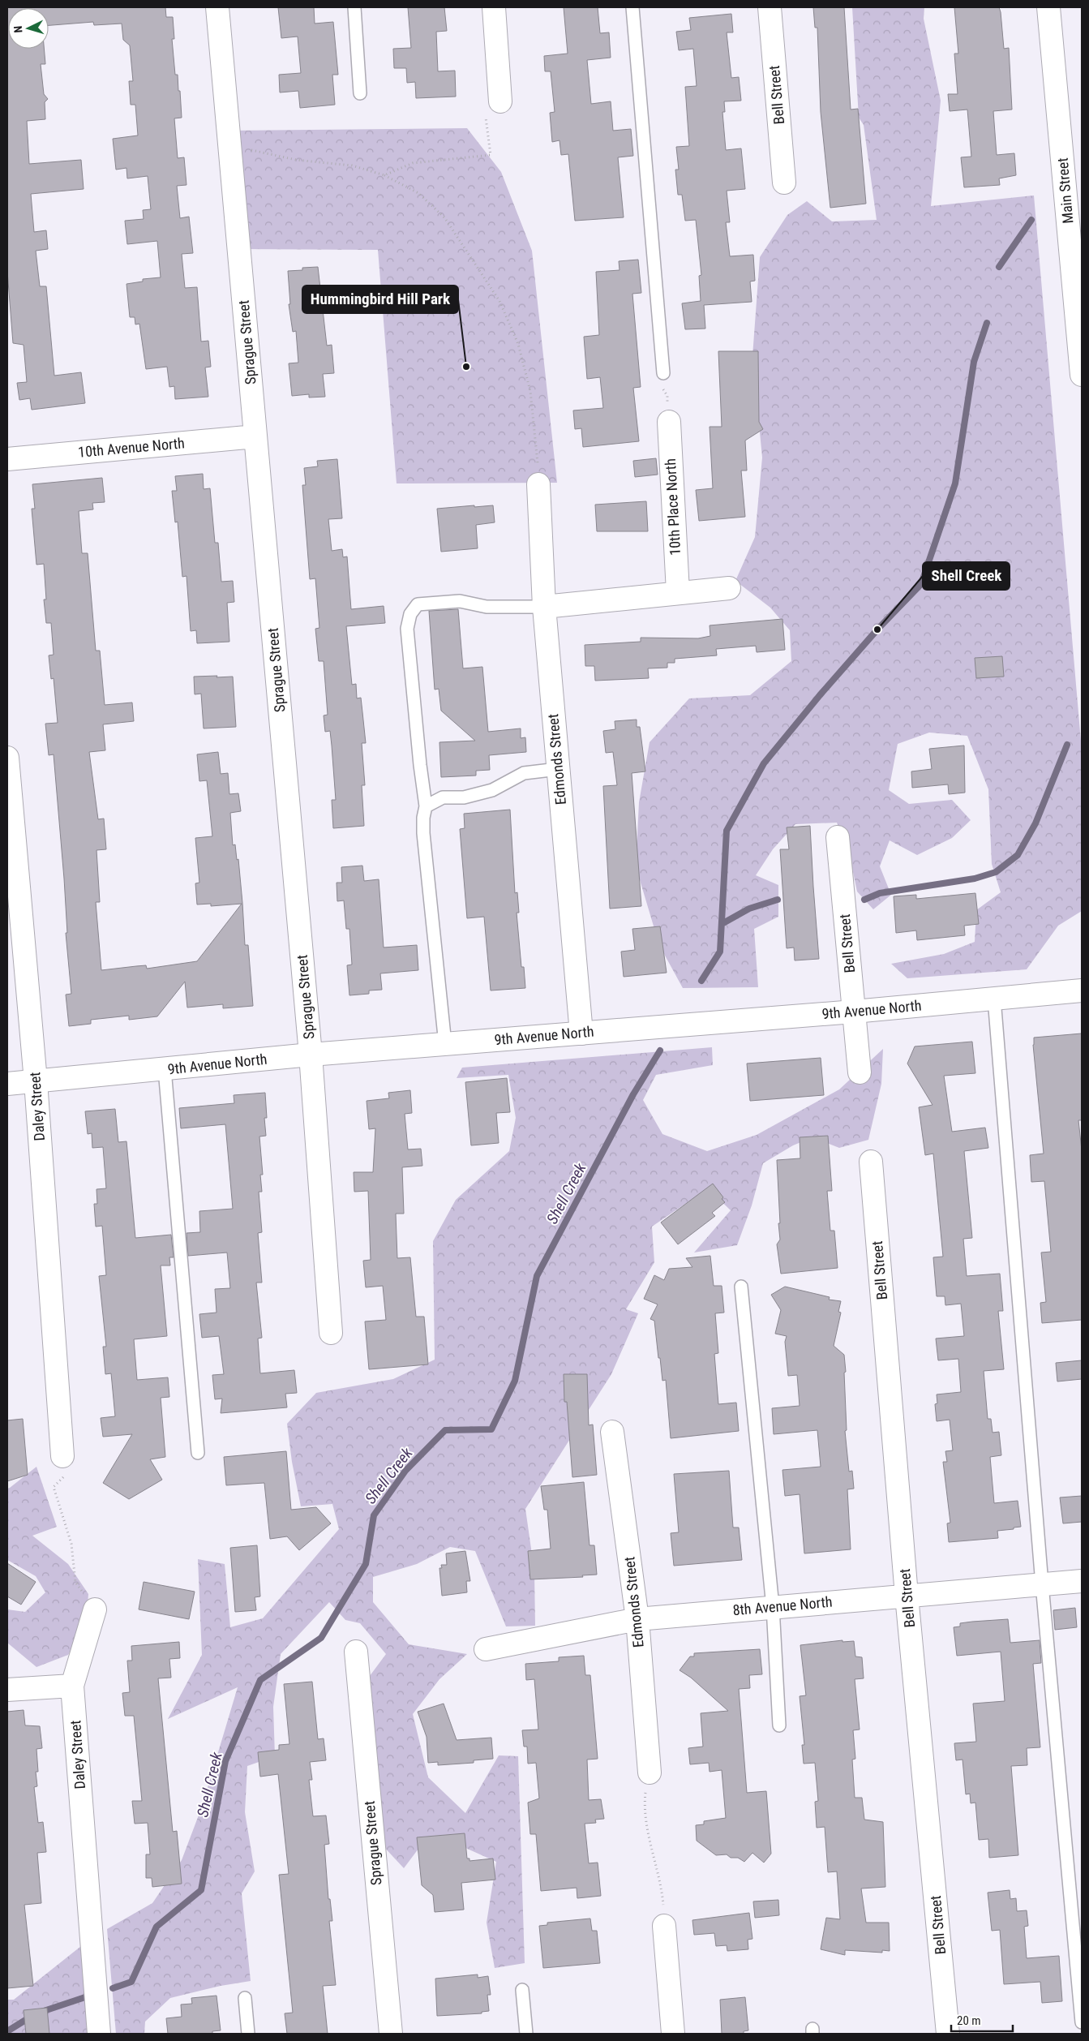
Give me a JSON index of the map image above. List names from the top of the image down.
{
  "streets": {
    "street": [
      "Bell Street",
      "Main Street",
      "Sprague Street",
      "10th Avenue North",
      "10th Place North",
      "Edmonds Street",
      "9th Avenue North",
      "Daley Street",
      "8th Avenue North"
    ]
  },
  "crossings": [
    ["Bell Street", "9th Avenue North"],
    ["Bell Street", "8th Avenue North"],
    ["Sprague Street", "10th Avenue North"],
    ["Sprague Street", "9th Avenue North"],
    ["Edmonds Street", "9th Avenue North"],
    ["Edmonds Street", "8th Avenue North"],
    ["9th Avenue North", "Daley Street"]
  ],
  "water": ["Shell Creek"],
  "places": ["Hummingbird Hill Park", "Shell Creek"],
  "scale_bar": "20 m",
  "north": "left"
}
